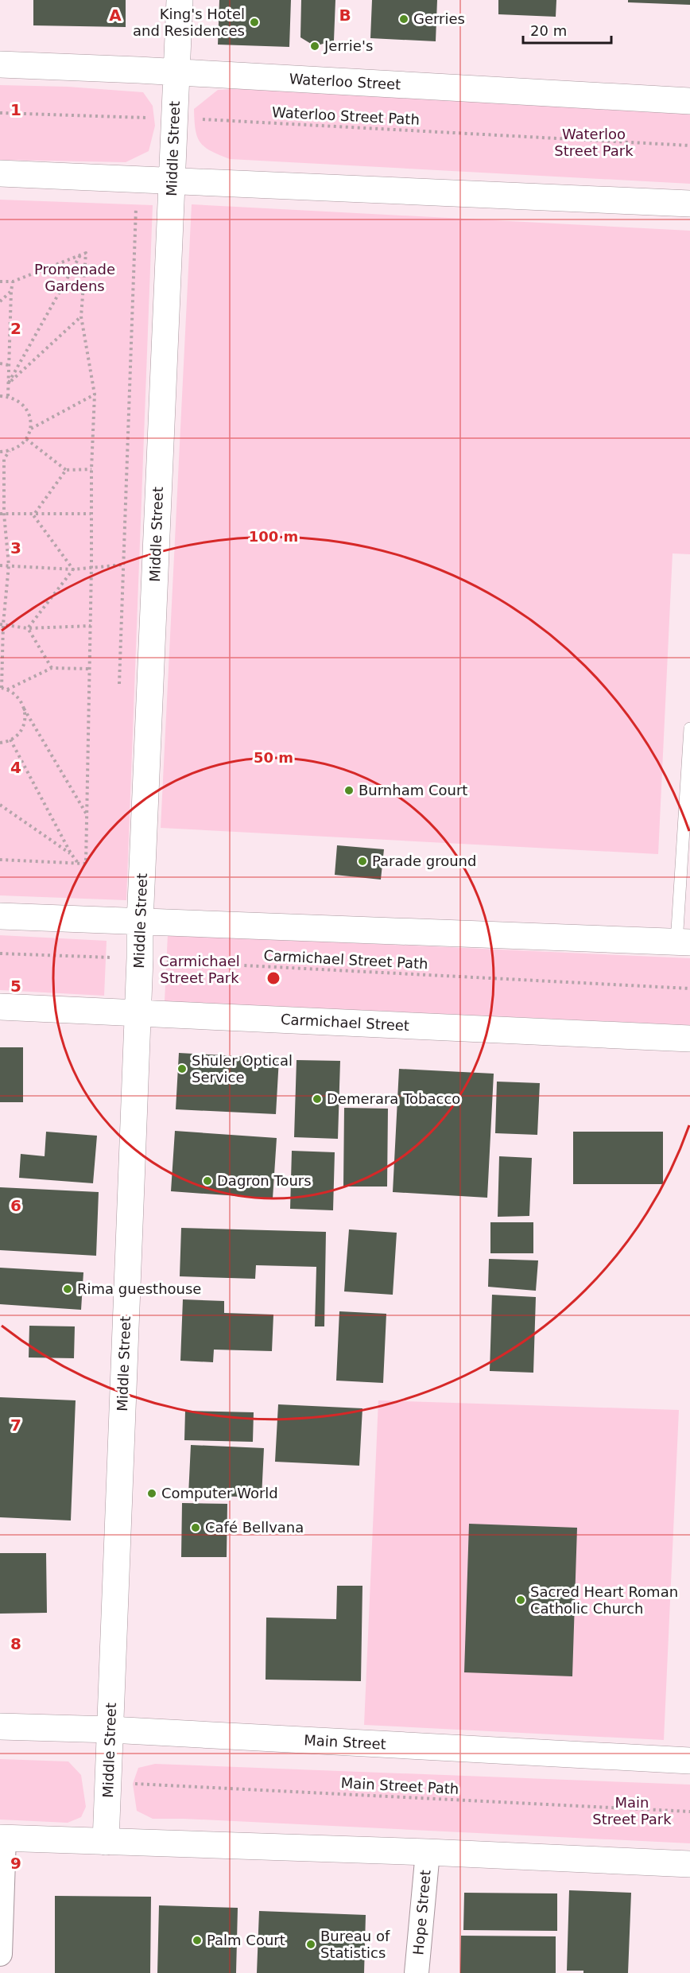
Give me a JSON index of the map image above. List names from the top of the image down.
{
  "streets": {
    "street": [
      "Waterloo Street",
      "Middle Street",
      "Carmichael Street",
      "Main Street",
      "Hope Street"
    ],
    "path": ["Waterloo Street Path", "Carmichael Street Path", "Main Street Path"]
  },
  "crossings": [
    ["Waterloo Street", "Middle Street"],
    ["Waterloo Street Path", "Middle Street"],
    ["Middle Street", "Carmichael Street Path"],
    ["Middle Street", "Carmichael Street"],
    ["Middle Street", "Main Street"],
    ["Middle Street", "Main Street Path"]
  ],
  "parks": [
    "Waterloo Street Park",
    "Promenade Gardens",
    "Carmichael Street Park",
    "Main Street Park"
  ],
  "places": [
    "Gerries",
    "King's Hotel and Residences",
    "Jerrie's",
    "Burnham Court",
    "Parade ground",
    "Shuler Optical Service",
    "Demerara Tobacco",
    "Dagron Tours",
    "Rima guesthouse",
    "Computer World",
    "Café Bellvana",
    "Sacred Heart Roman Catholic Church",
    "Palm Court",
    "Bureau of Statistics"
  ],
  "scale_bar": "20 m",
  "grid": {
    "columns": ["A", "B"],
    "rows": [
      "1",
      "2",
      "3",
      "4",
      "5",
      "6",
      "7",
      "8",
      "9"
    ]
  },
  "rings": ["100 m", "50 m"]
}
